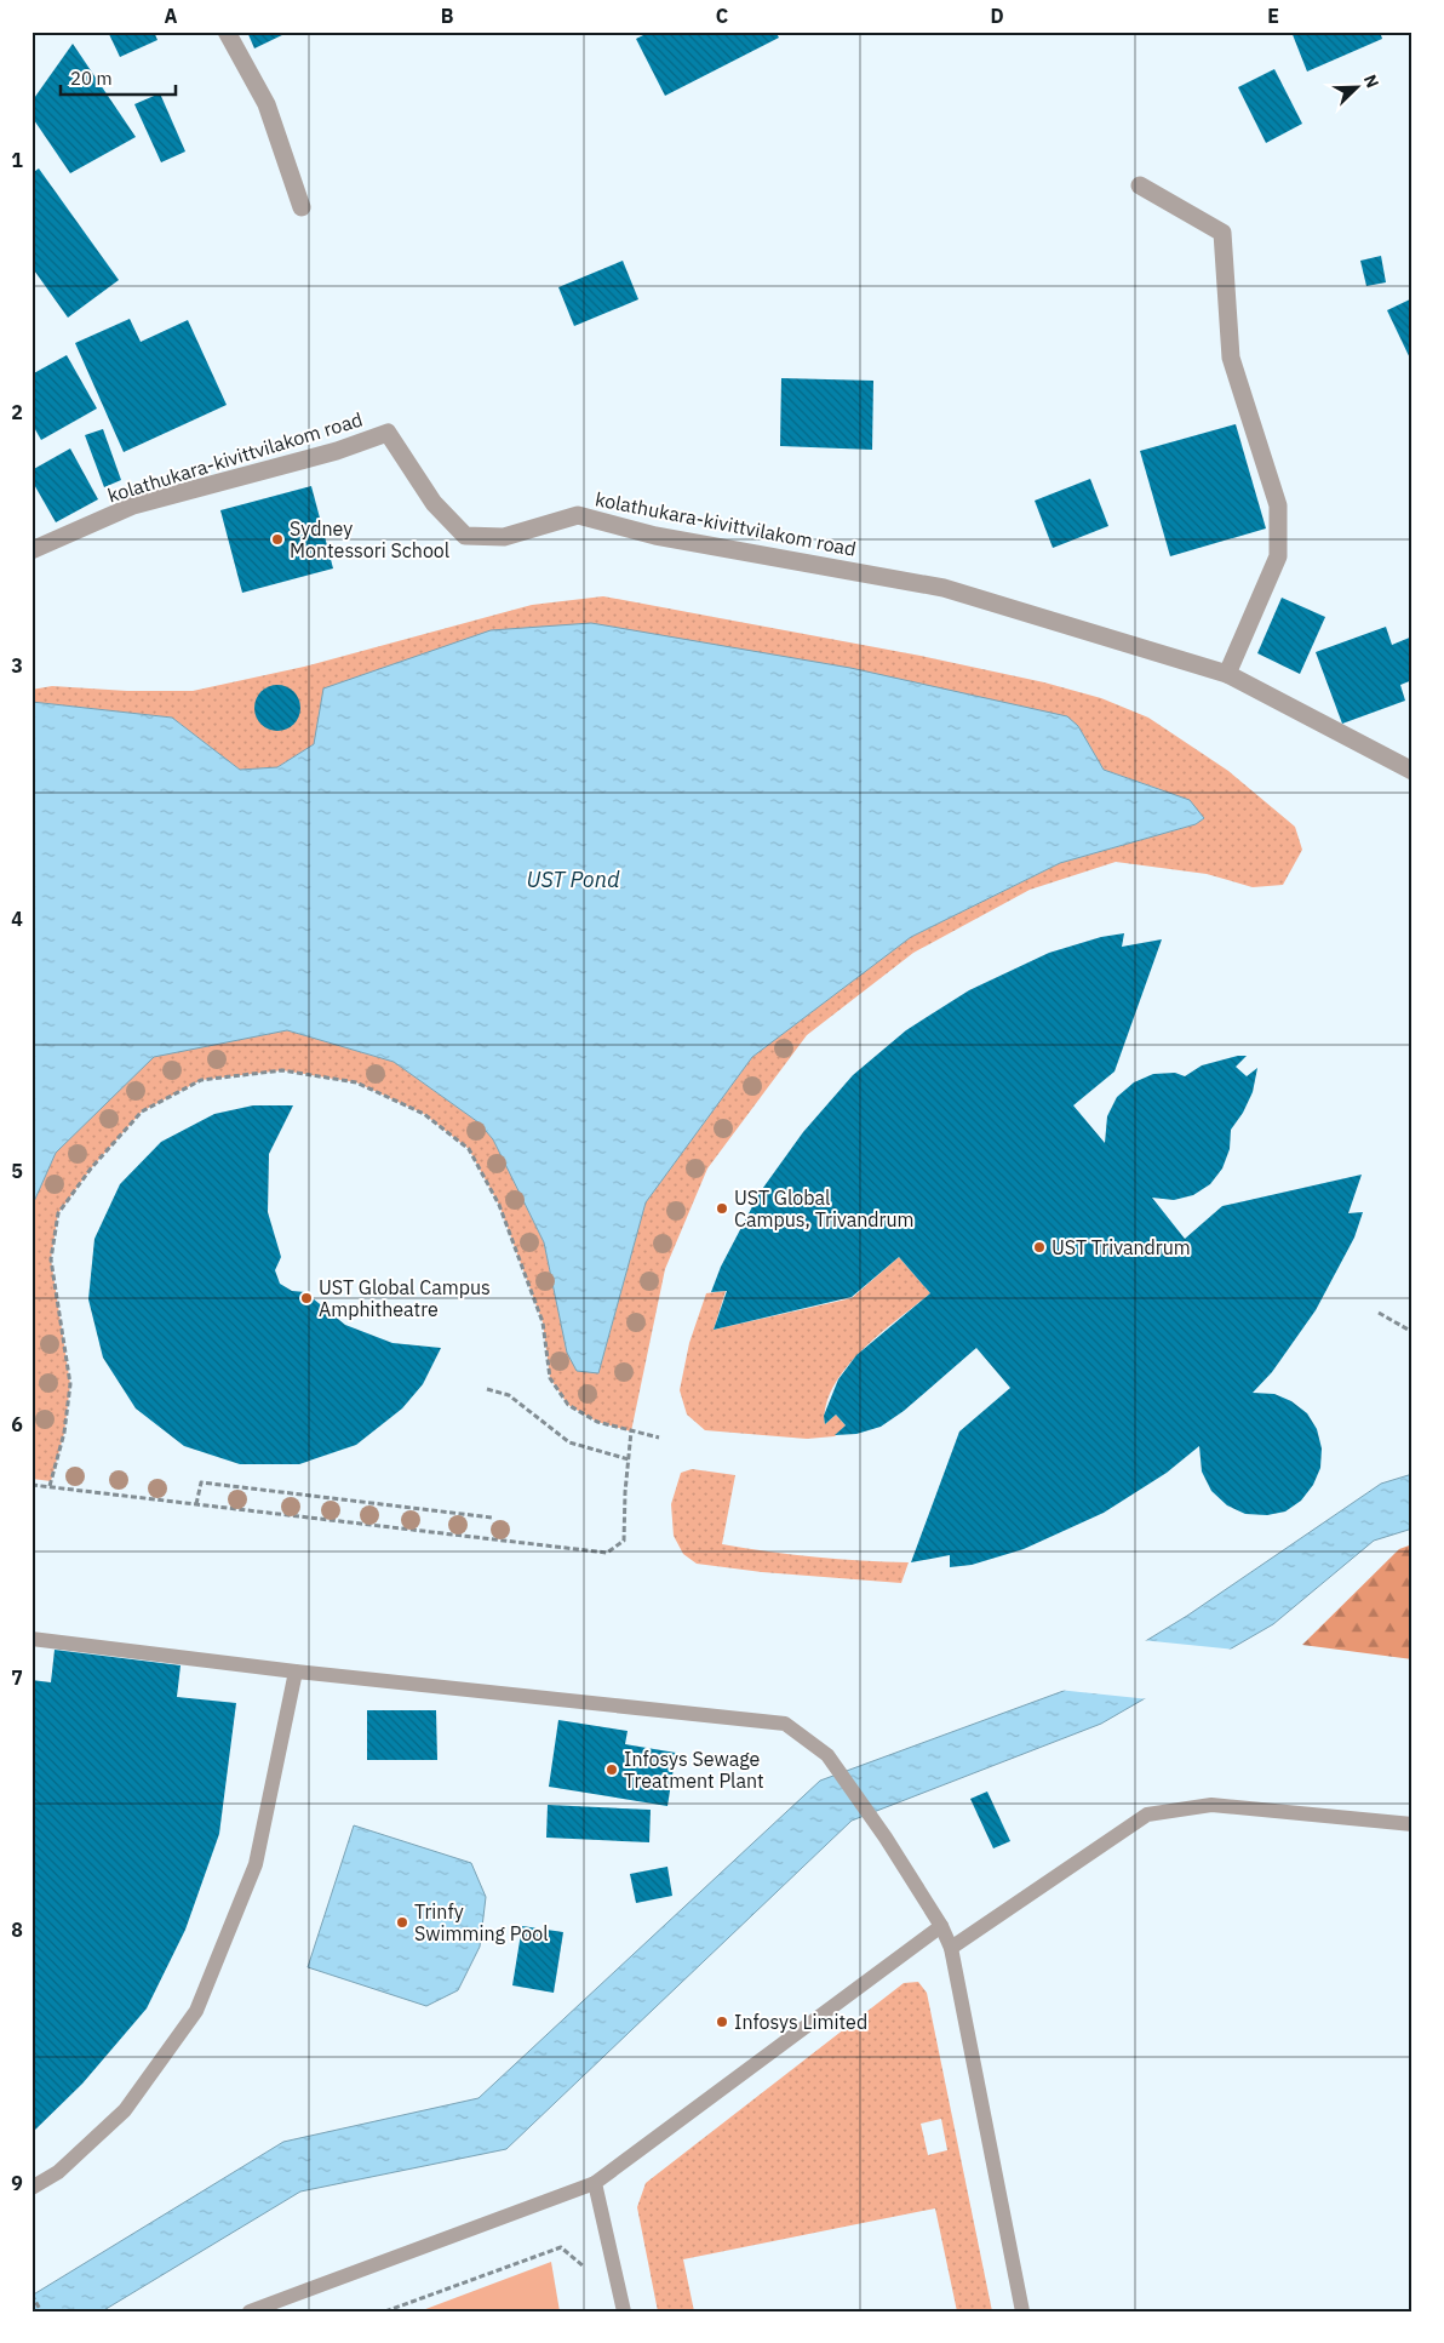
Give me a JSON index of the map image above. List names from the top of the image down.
{
  "streets": {
    "street": ["kolathukara-kivittvilakom road"]
  },
  "water": ["UST Pond"],
  "places": [
    "Sydney Montessori School",
    "UST Global Campus, Trivandrum",
    "UST Trivandrum",
    "UST Global Campus Amphitheatre",
    "Infosys Sewage Treatment Plant",
    "Trinfy Swimming Pool",
    "Infosys Limited"
  ],
  "scale_bar": "20 m",
  "north": "top right",
  "grid": {
    "columns": [
      "A",
      "B",
      "C",
      "D",
      "E"
    ],
    "rows": [
      "1",
      "2",
      "3",
      "4",
      "5",
      "6",
      "7",
      "8",
      "9"
    ]
  }
}
